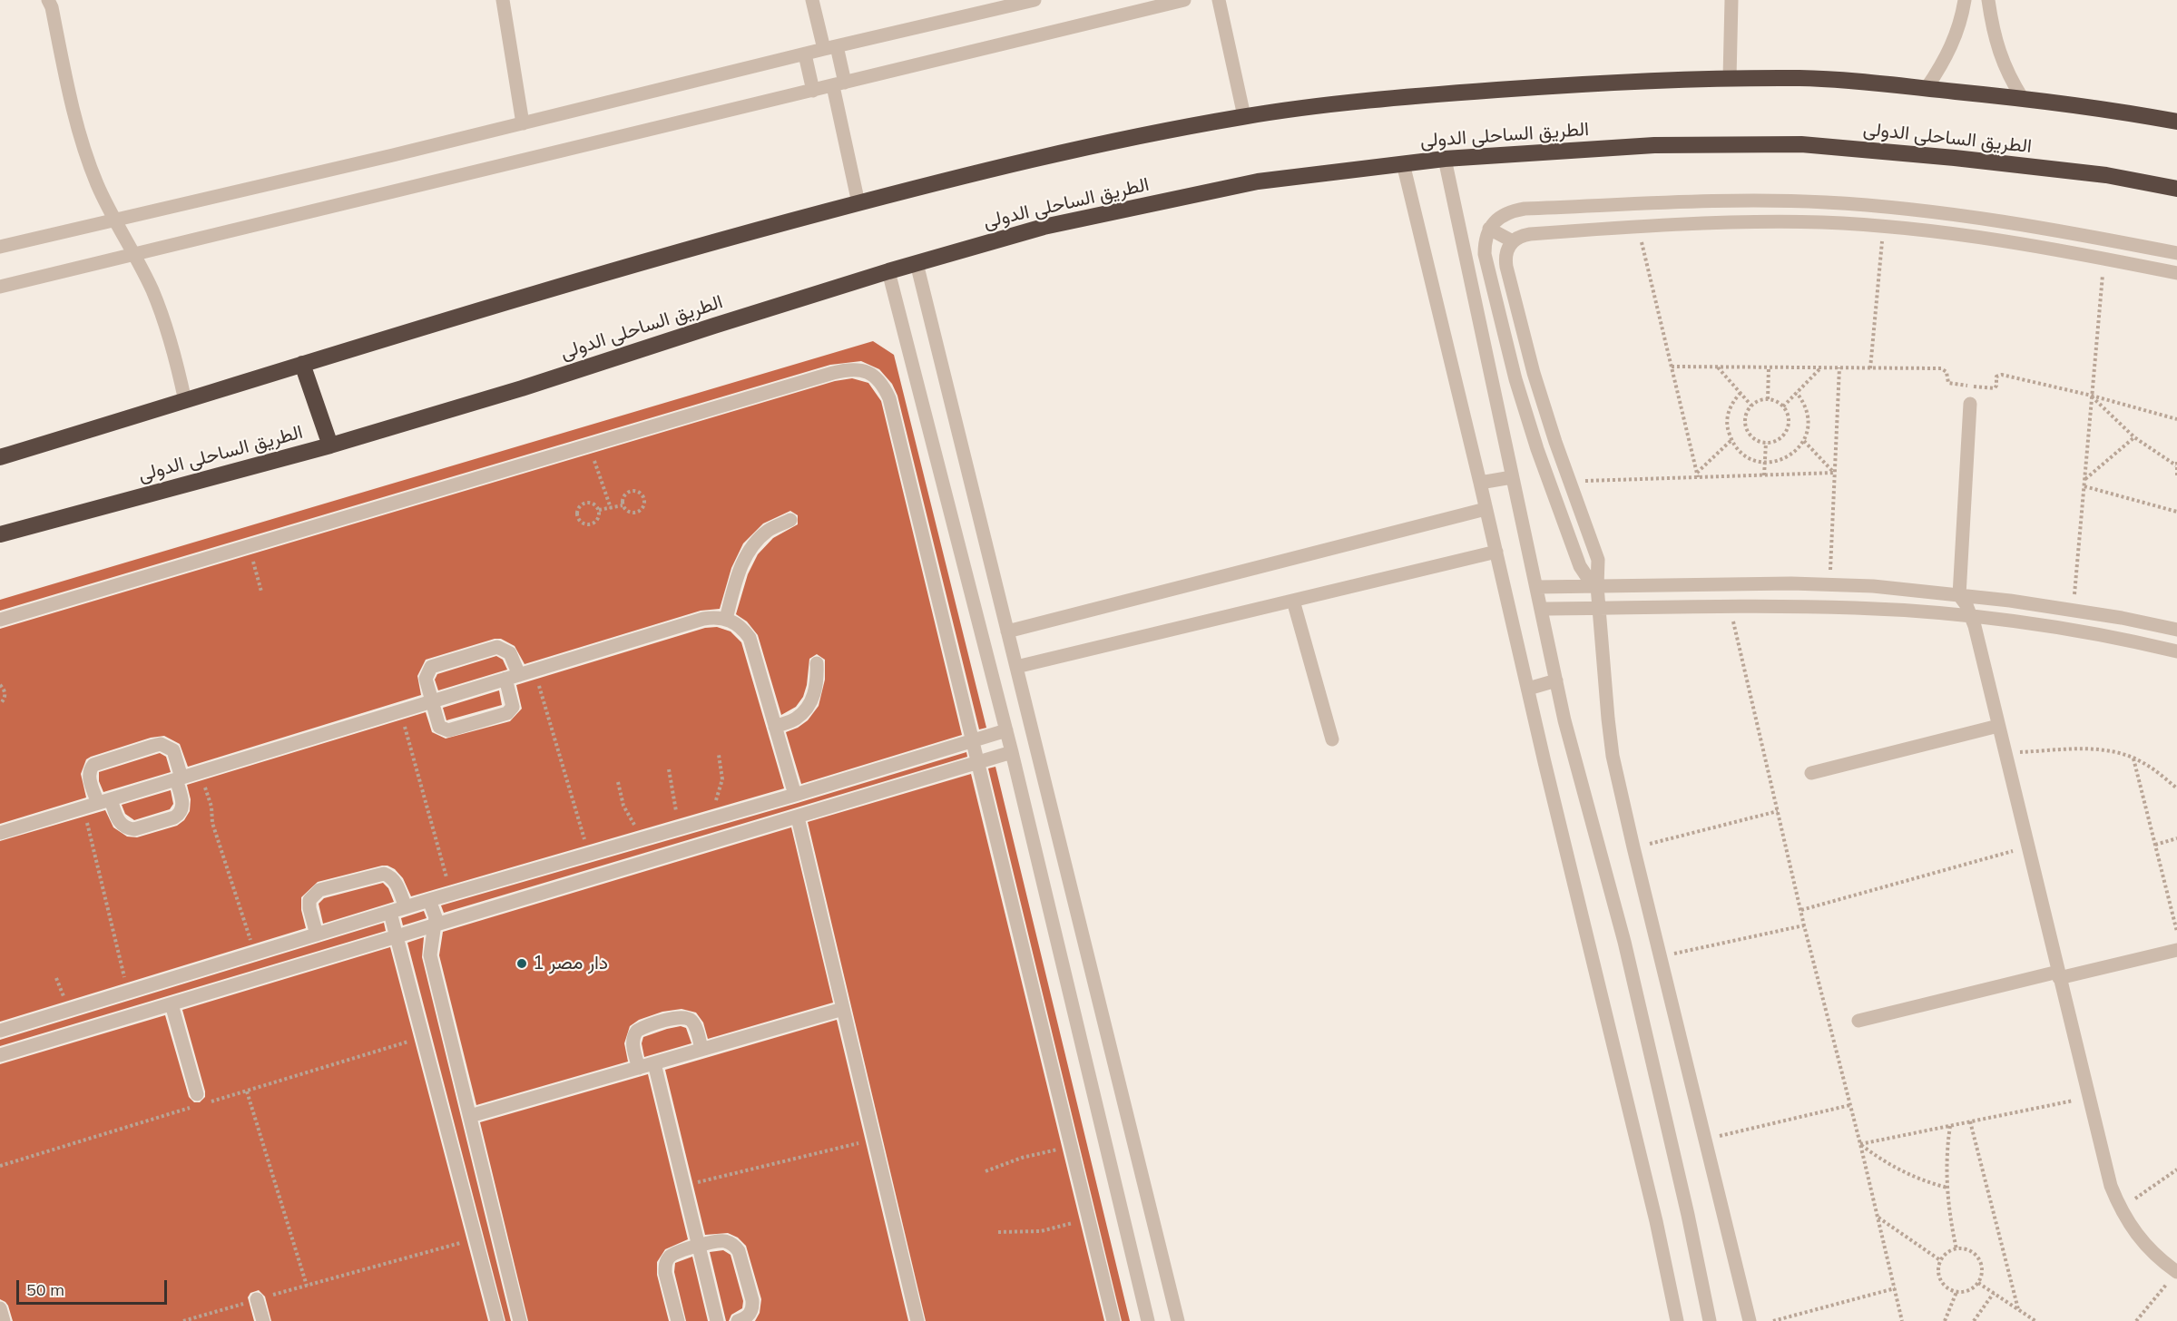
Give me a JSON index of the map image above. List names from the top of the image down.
{
  "streets": {
    "highway": ["الطريق الساحلى الدولى"]
  },
  "places": ["دار مصر 1"],
  "scale_bar": "50 m"
}
